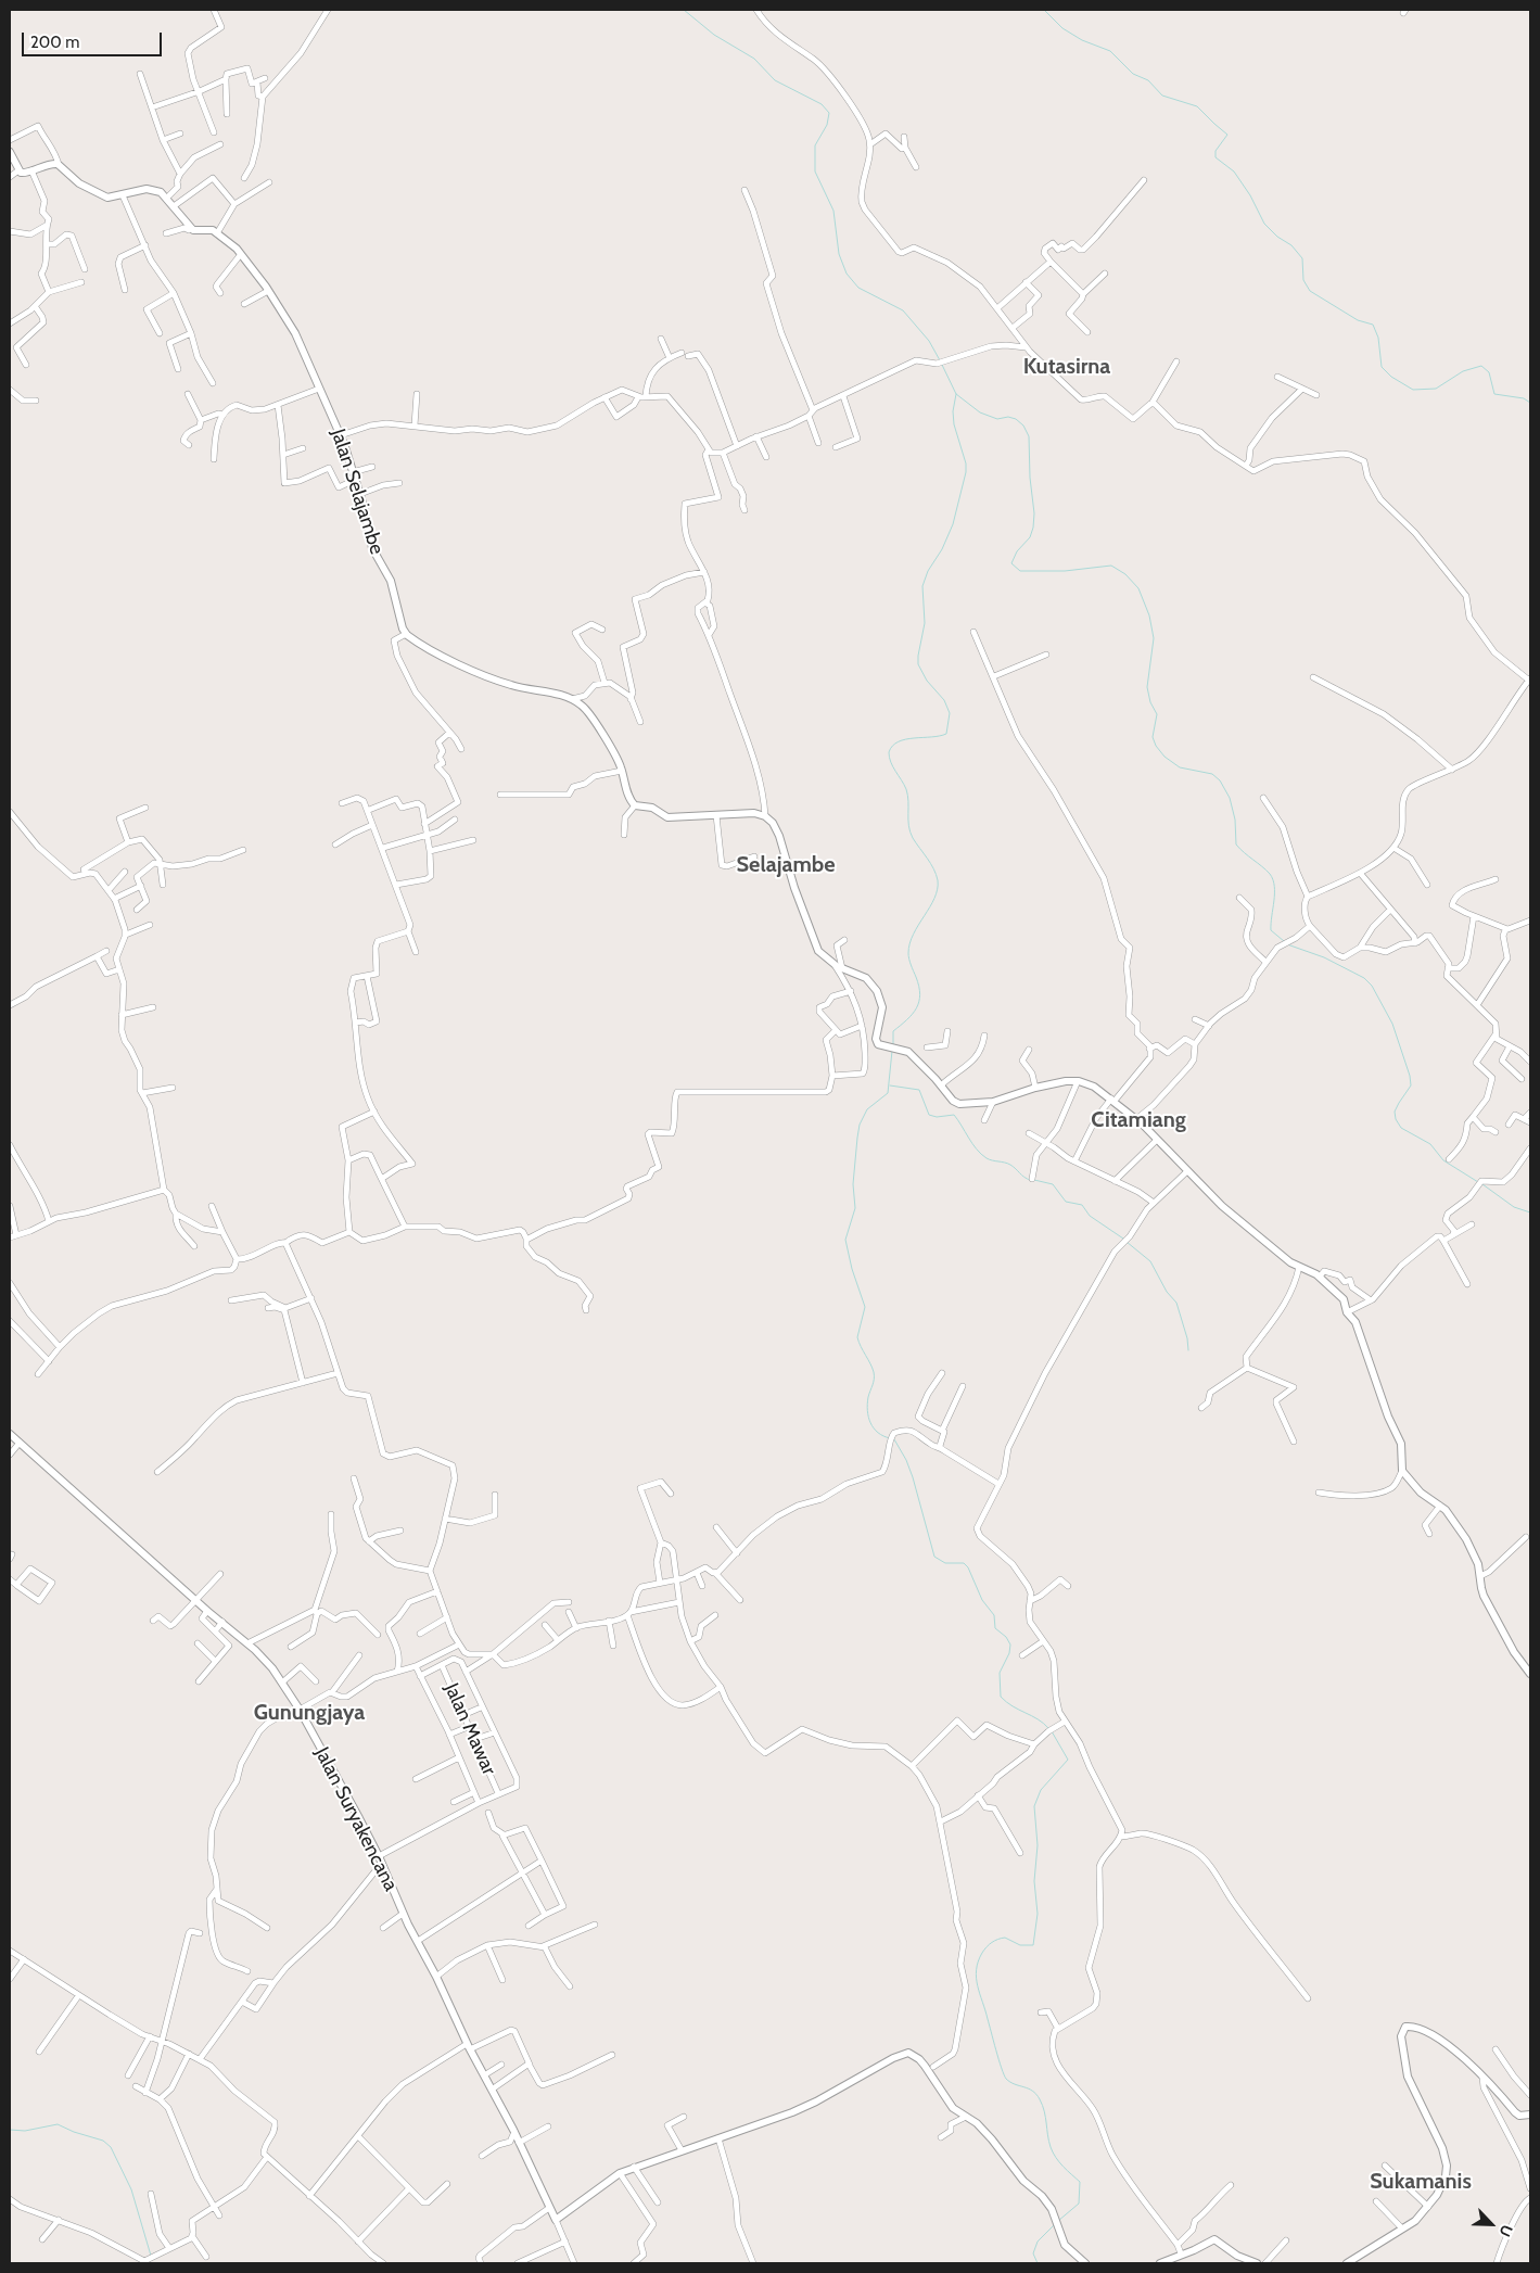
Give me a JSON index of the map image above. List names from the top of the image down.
{
  "streets": {
    "street": ["Jalan Selajambe", "Jalan Mawar", "Jalan Suryakencana"]
  },
  "districts": [
    "Kutasirna",
    "Selajambe",
    "Citamiang",
    "Gunungjaya",
    "Sukamanis"
  ],
  "scale_bar": "200 m",
  "north": "bottom right"
}
